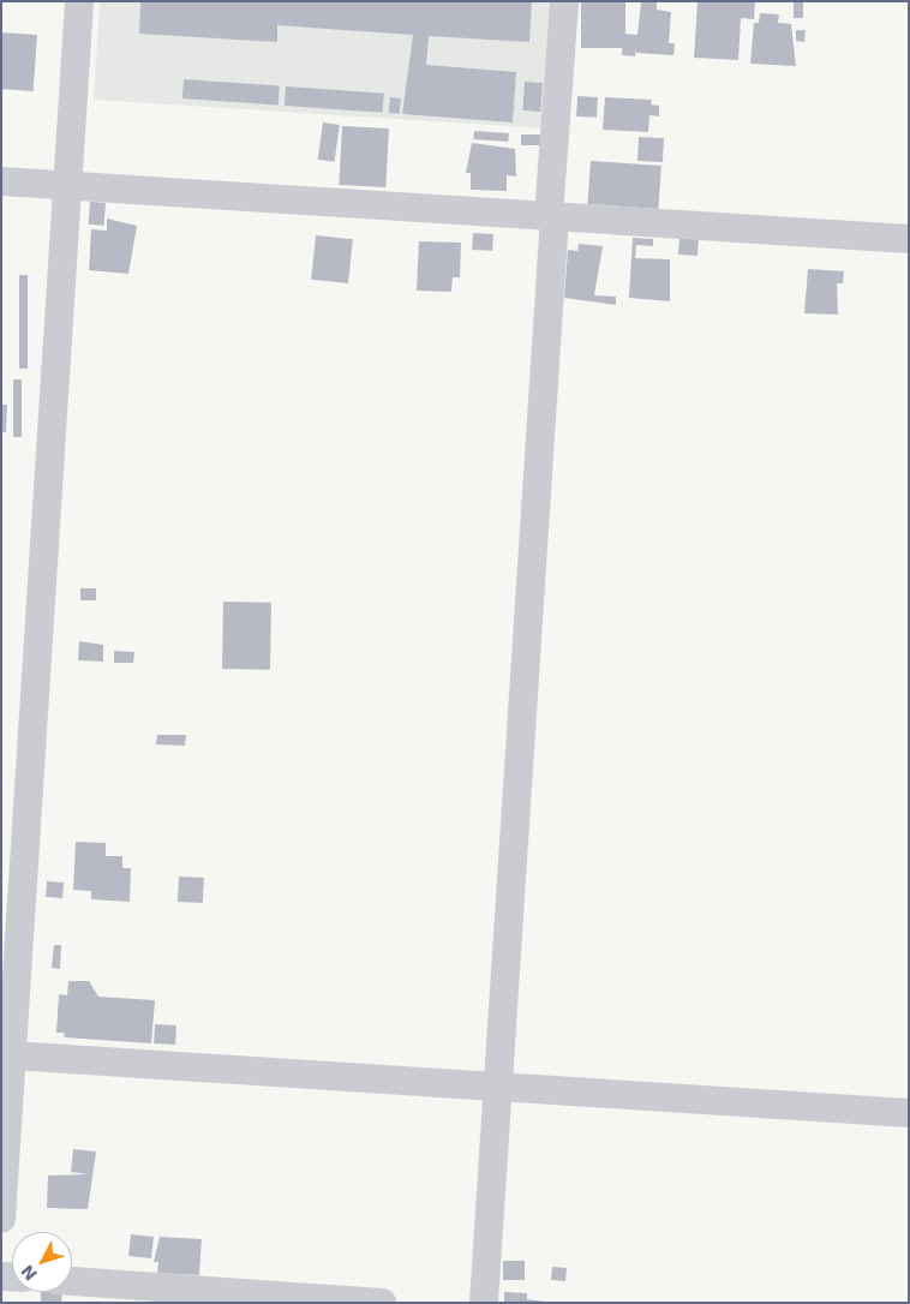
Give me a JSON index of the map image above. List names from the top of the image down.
{
  "north": "bottom left"
}
